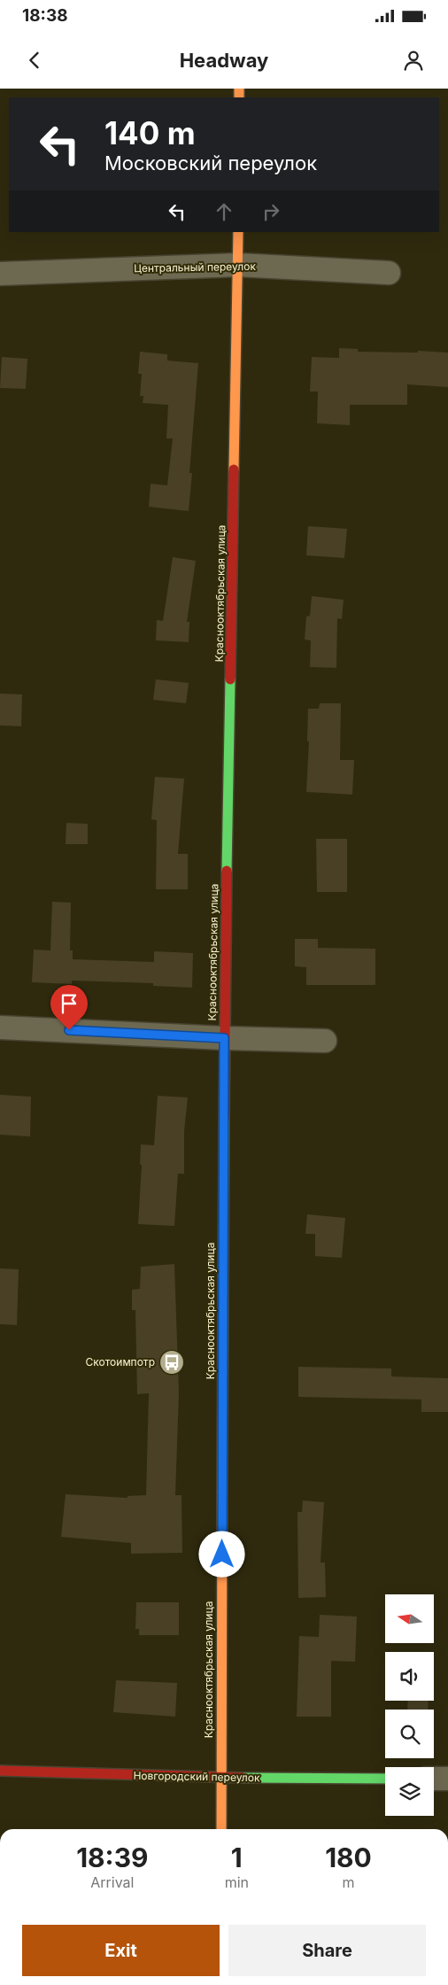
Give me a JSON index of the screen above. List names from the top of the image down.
{
  "streets": {
    "main road": ["Краснооктябрьская улица", "Новгородский переулок"],
    "street": ["Центральный переулок"]
  },
  "crossings": [
    ["Центральный переулок", "Краснооктябрьская улица"],
    ["Краснооктябрьская улица", "Новгородский переулок"]
  ],
  "places": {
    "bus stop": ["Скотоимпотр"]
  },
  "north": "left",
  "page": {
    "status": "18:38",
    "header": "Headway",
    "turn": ["140 m", "Московский переулок"],
    "eta": [
      "18:39",
      "Arrival",
      "1",
      "min",
      "180",
      "m"
    ],
    "buttons": ["Exit", "Share"]
  }
}
